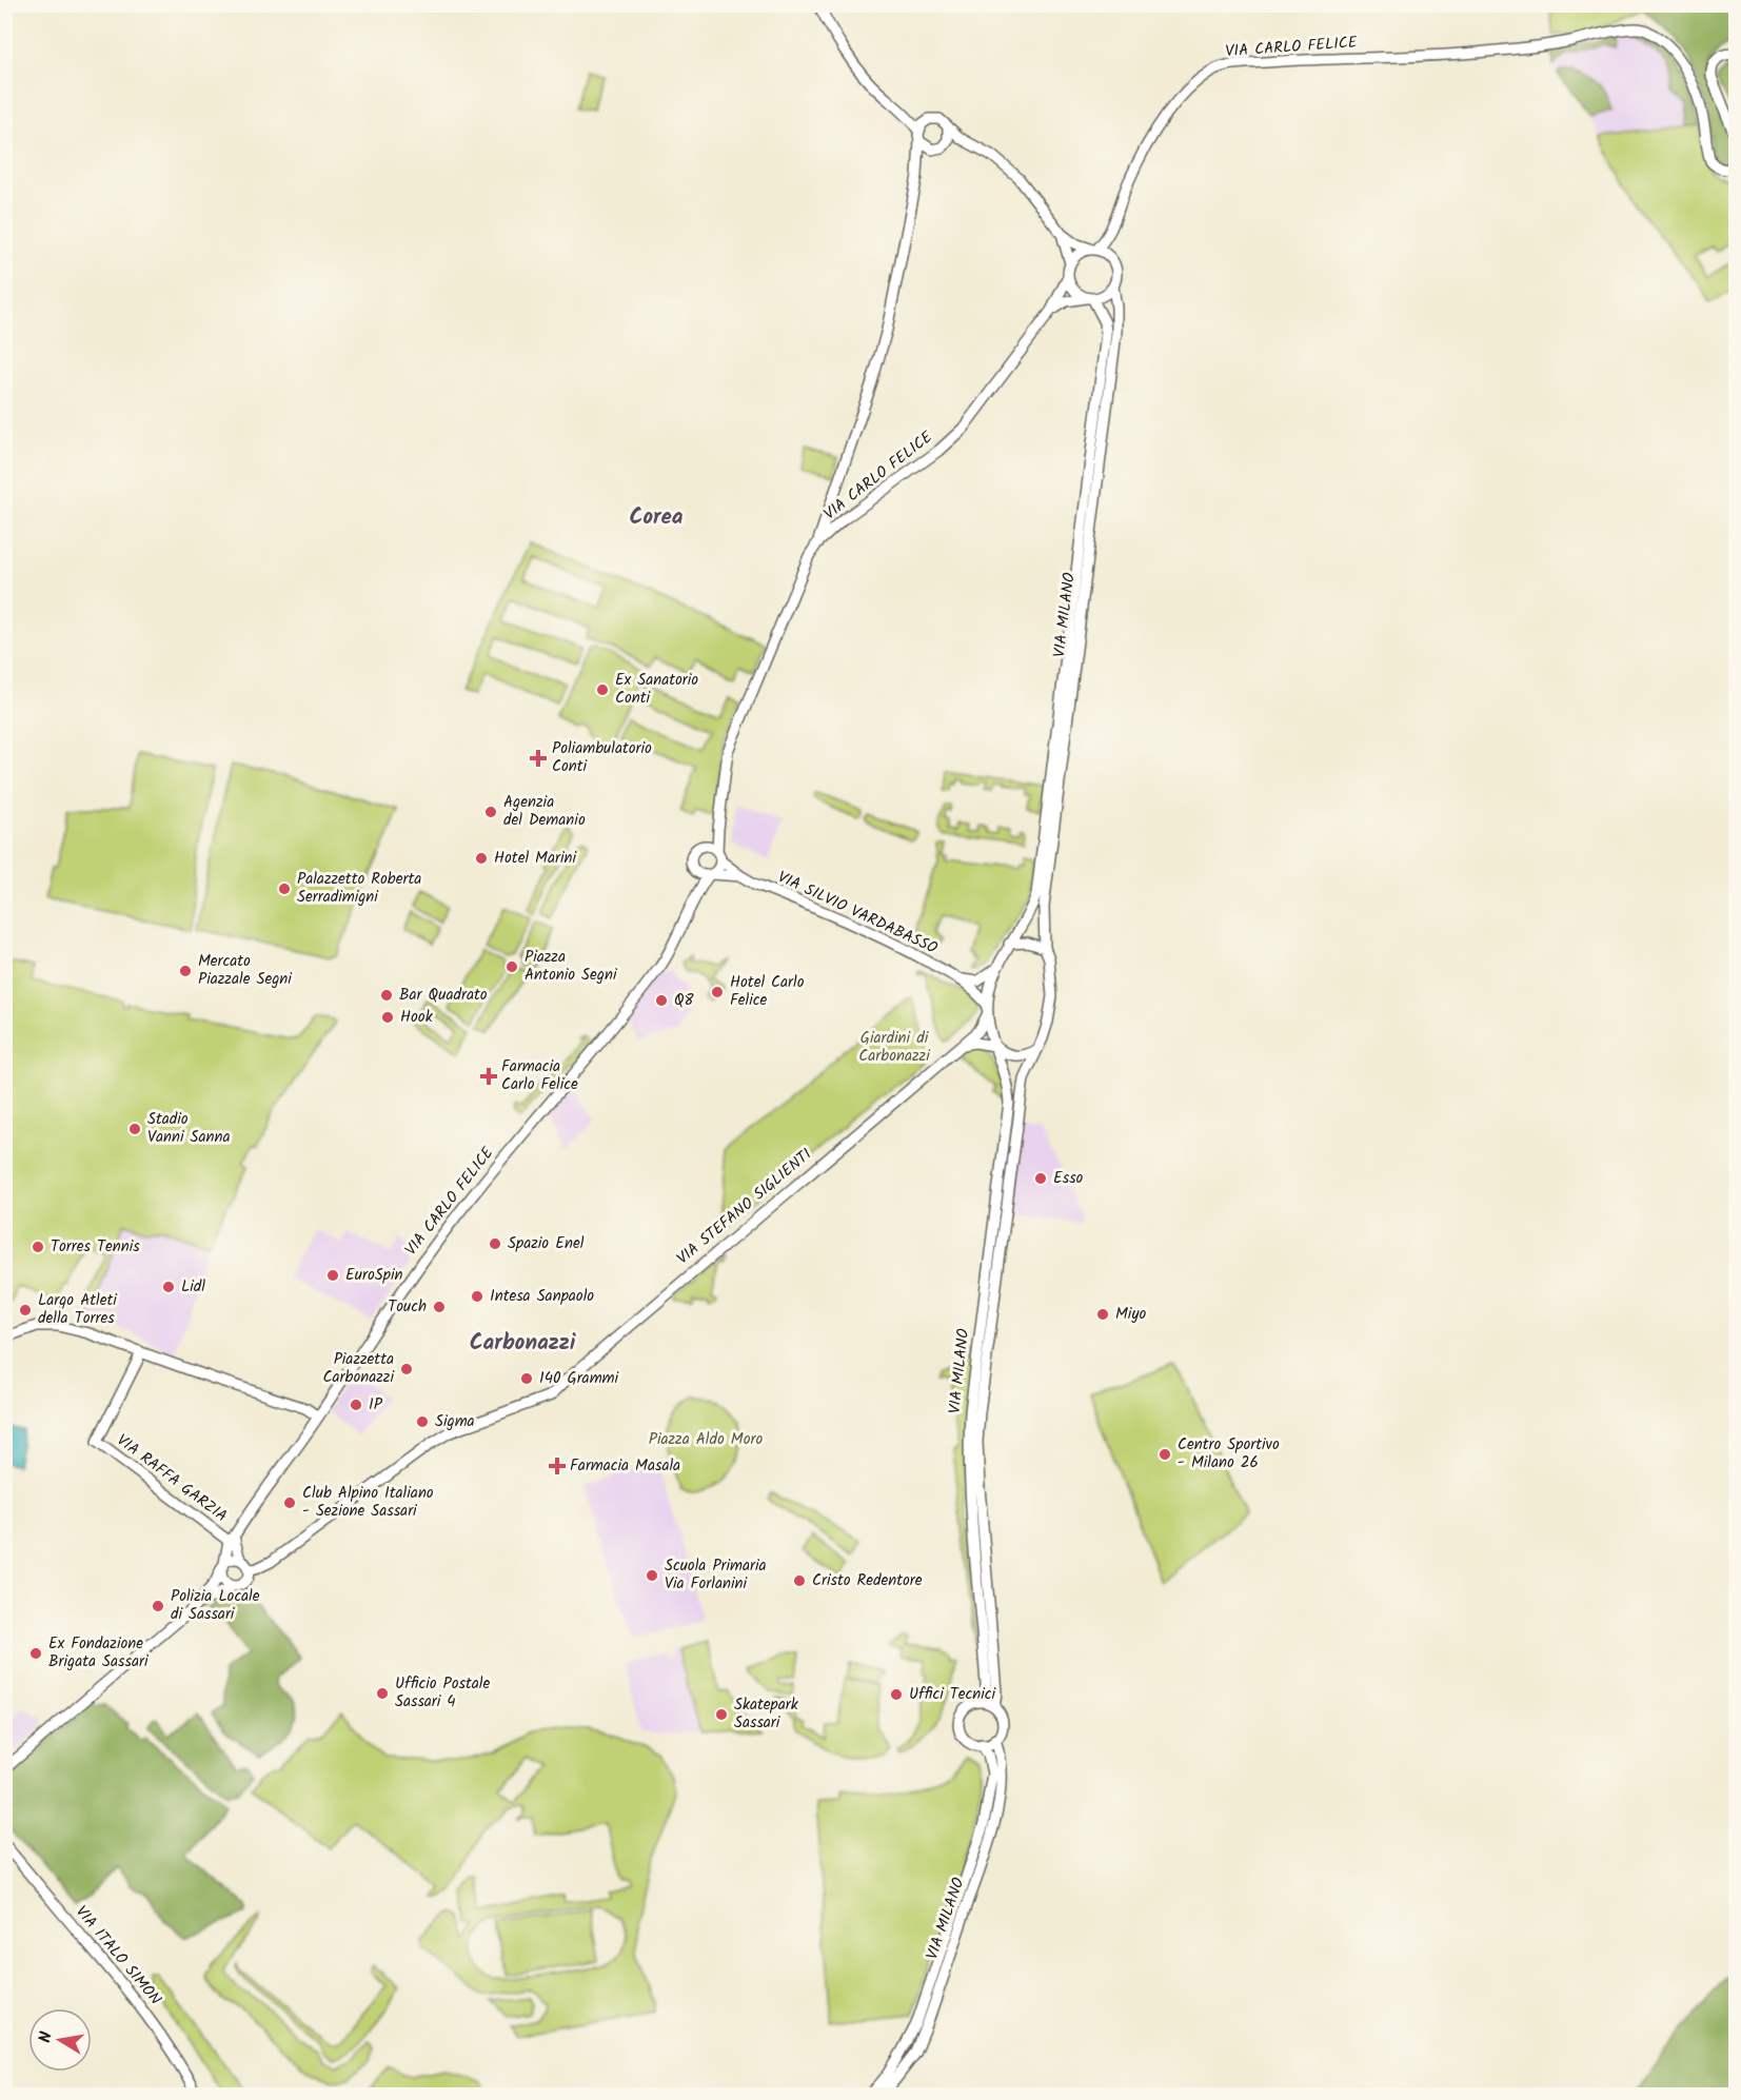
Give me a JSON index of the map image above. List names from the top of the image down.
{
  "streets": {
    "main road": [
      "VIA CARLO FELICE",
      "VIA MILANO",
      "VIA SILVIO VARDABASSO",
      "VIA STEFANO SIGLIENTI",
      "VIA RAFFA GARZIA",
      "VIA ITALO SIMON"
    ]
  },
  "crossings": [
    ["VIA CARLO FELICE", "VIA MILANO"],
    ["VIA CARLO FELICE", "VIA SILVIO VARDABASSO"],
    ["VIA CARLO FELICE", "VIA STEFANO SIGLIENTI"],
    ["VIA CARLO FELICE", "VIA RAFFA GARZIA"],
    ["VIA MILANO", "VIA SILVIO VARDABASSO"],
    ["VIA MILANO", "VIA STEFANO SIGLIENTI"],
    ["VIA SILVIO VARDABASSO", "VIA STEFANO SIGLIENTI"]
  ],
  "districts": ["Corea", "Carbonazzi"],
  "parks": ["Giardini di Carbonazzi", "Piazza Aldo Moro"],
  "places": {
    "other": [
      "Ex Sanatorio Conti",
      "Agenzia del Demanio",
      "Hotel Marini",
      "Palazzetto Roberta Serradimigni",
      "Piazza Antonio Segni",
      "Mercato Piazzale Segni",
      "Hotel Carlo Felice",
      "Bar Quadrato",
      "Q8",
      "Hook",
      "Stadio Vanni Sanna",
      "Esso",
      "Spazio Enel",
      "Torres Tennis",
      "EuroSpin",
      "Lidl",
      "Intesa Sanpaolo",
      "Touch",
      "Largo Atleti della Torres",
      "Miyo",
      "Piazzetta Carbonazzi",
      "140 Grammi",
      "IP",
      "Sigma",
      "Centro Sportivo - Milano 26",
      "Club Alpino Italiano - Sezione Sassari",
      "Scuola Primaria Via Forlanini",
      "Cristo Redentore",
      "Polizia Locale di Sassari",
      "Ex Fondazione Brigata Sassari",
      "Ufficio Postale Sassari 4",
      "Uffici Tecnici",
      "Skatepark Sassari"
    ],
    "health": ["Poliambulatorio Conti", "Farmacia Carlo Felice", "Farmacia Masala"]
  },
  "north": "left"
}
